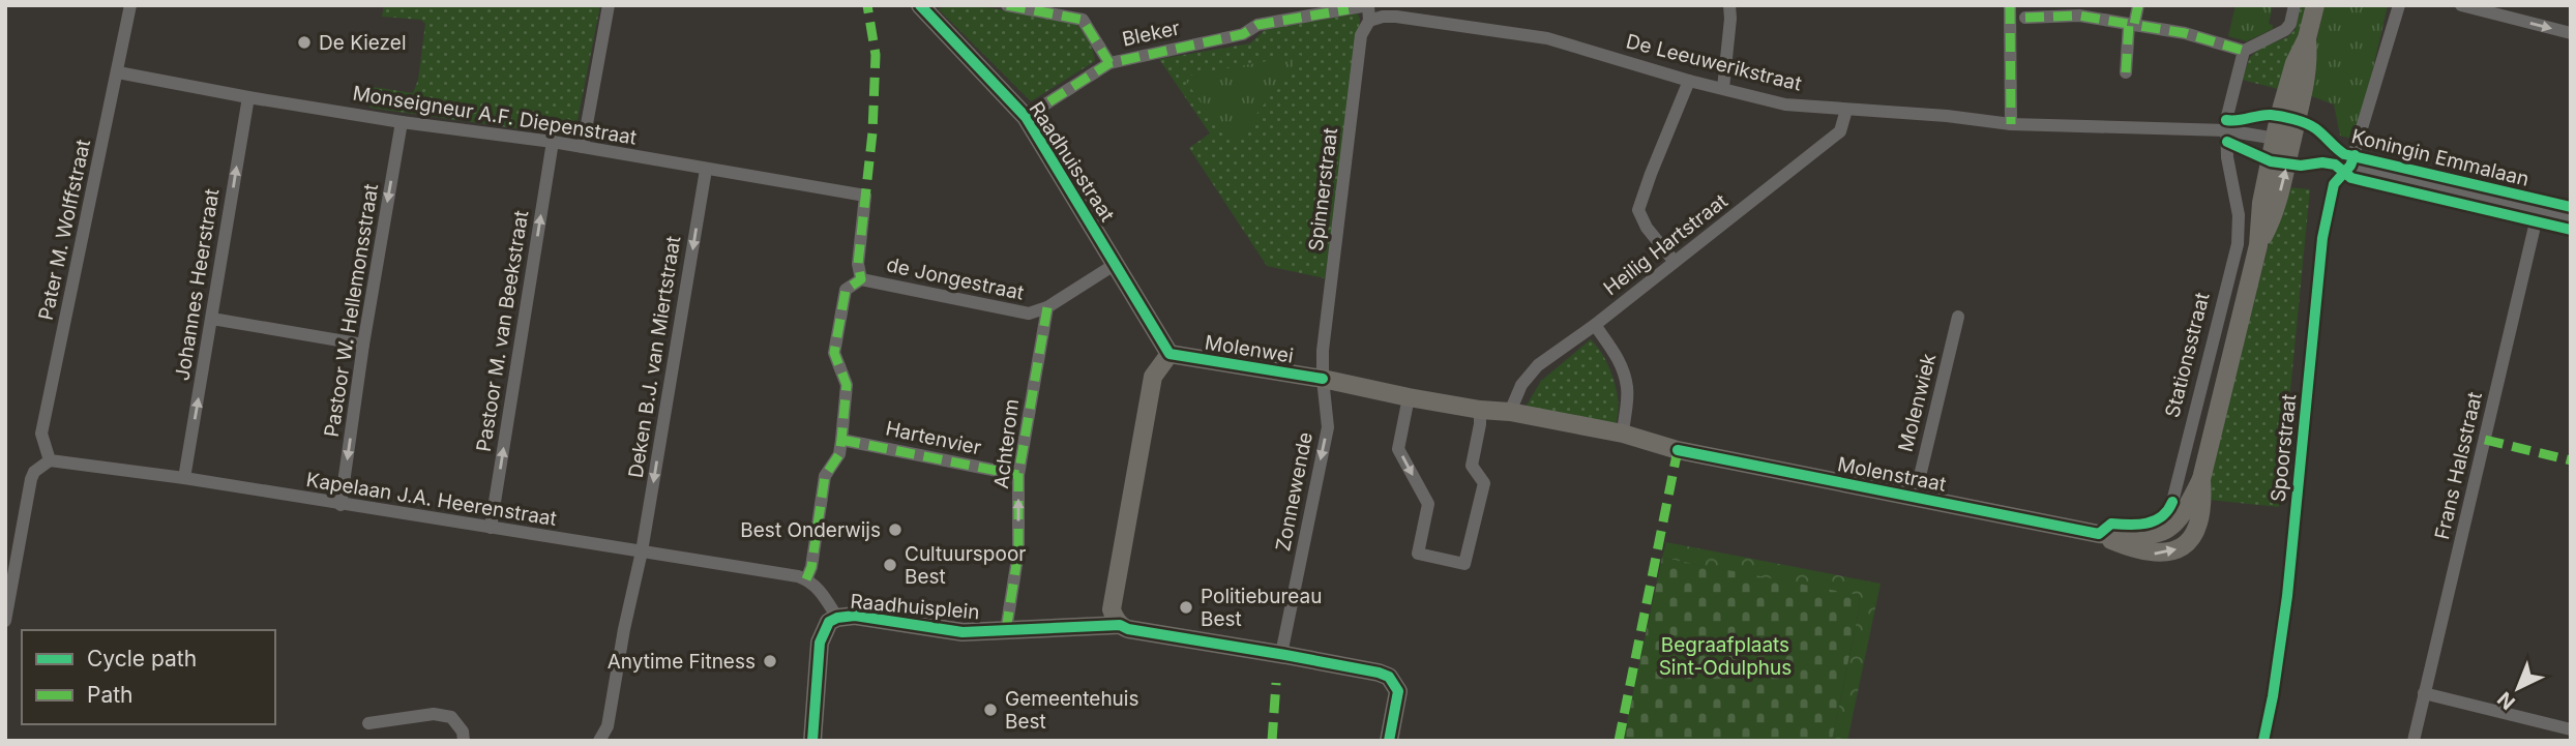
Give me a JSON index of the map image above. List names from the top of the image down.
{
  "streets": {
    "street": [
      "Bleker",
      "De Leeuwerikstraat",
      "Monseigneur A.F. Diepenstraat",
      "Koningin Emmalaan",
      "Raadhuisstraat",
      "Spinnerstraat",
      "Pater M. Wolffstraat",
      "Heilig Hartstraat",
      "de Jongestraat",
      "Johannes Heerstraat",
      "Pastoor W. Hellemonsstraat",
      "Pastoor M. van Beekstraat",
      "Molenwei",
      "Stationsstraat",
      "Deken B.J. van Miertstraat",
      "Molenwiek",
      "Hartenvier",
      "Achterom",
      "Spoorstraat",
      "Frans Halsstraat",
      "Molenstraat",
      "Zonnewende",
      "Kapelaan J.A. Heerenstraat",
      "Raadhuisplein"
    ]
  },
  "crossings": [
    ["Bleker", "Raadhuisstraat"],
    ["Bleker", "Spinnerstraat"],
    ["De Leeuwerikstraat", "Spinnerstraat"],
    ["De Leeuwerikstraat", "Heilig Hartstraat"],
    ["De Leeuwerikstraat", "Stationsstraat"],
    ["De Leeuwerikstraat", "Molenstraat"],
    ["Monseigneur A.F. Diepenstraat", "Pater M. Wolffstraat"],
    ["Monseigneur A.F. Diepenstraat", "de Jongestraat"],
    ["Monseigneur A.F. Diepenstraat", "Johannes Heerstraat"],
    ["Monseigneur A.F. Diepenstraat", "Pastoor W. Hellemonsstraat"],
    ["Monseigneur A.F. Diepenstraat", "Pastoor M. van Beekstraat"],
    ["Monseigneur A.F. Diepenstraat", "Deken B.J. van Miertstraat"],
    ["Koningin Emmalaan", "Spoorstraat"],
    ["Koningin Emmalaan", "Frans Halsstraat"],
    ["Raadhuisstraat", "de Jongestraat"],
    ["Raadhuisstraat", "Molenwei"],
    ["Spinnerstraat", "Molenwei"],
    ["Spinnerstraat", "Molenstraat"],
    ["Spinnerstraat", "Zonnewende"],
    ["Pater M. Wolffstraat", "Kapelaan J.A. Heerenstraat"],
    ["Heilig Hartstraat", "Molenstraat"],
    ["de Jongestraat", "Achterom"],
    ["Johannes Heerstraat", "Kapelaan J.A. Heerenstraat"],
    ["Pastoor W. Hellemonsstraat", "Kapelaan J.A. Heerenstraat"],
    ["Pastoor M. van Beekstraat", "Kapelaan J.A. Heerenstraat"],
    ["Molenwei", "Molenstraat"],
    ["Molenwei", "Zonnewende"],
    ["Deken B.J. van Miertstraat", "Kapelaan J.A. Heerenstraat"],
    ["Molenwiek", "Molenstraat"],
    ["Hartenvier", "Achterom"],
    ["Achterom", "Raadhuisplein"],
    ["Molenstraat", "Zonnewende"],
    ["Kapelaan J.A. Heerenstraat", "Raadhuisplein"]
  ],
  "one_way": [
    "Johannes Heerstraat",
    "Pastoor W. Hellemonsstraat",
    "Pastoor M. van Beekstraat",
    "Deken B.J. van Miertstraat",
    "Zonnewende"
  ],
  "parks": ["Begraafplaats Sint-Odulphus"],
  "places": [
    "De Kiezel",
    "Best Onderwijs",
    "Cultuurspoor Best",
    "Politiebureau Best",
    "Anytime Fitness",
    "Gemeentehuis Best"
  ],
  "legend": ["Cycle path", "Path"],
  "north": "bottom left"
}
